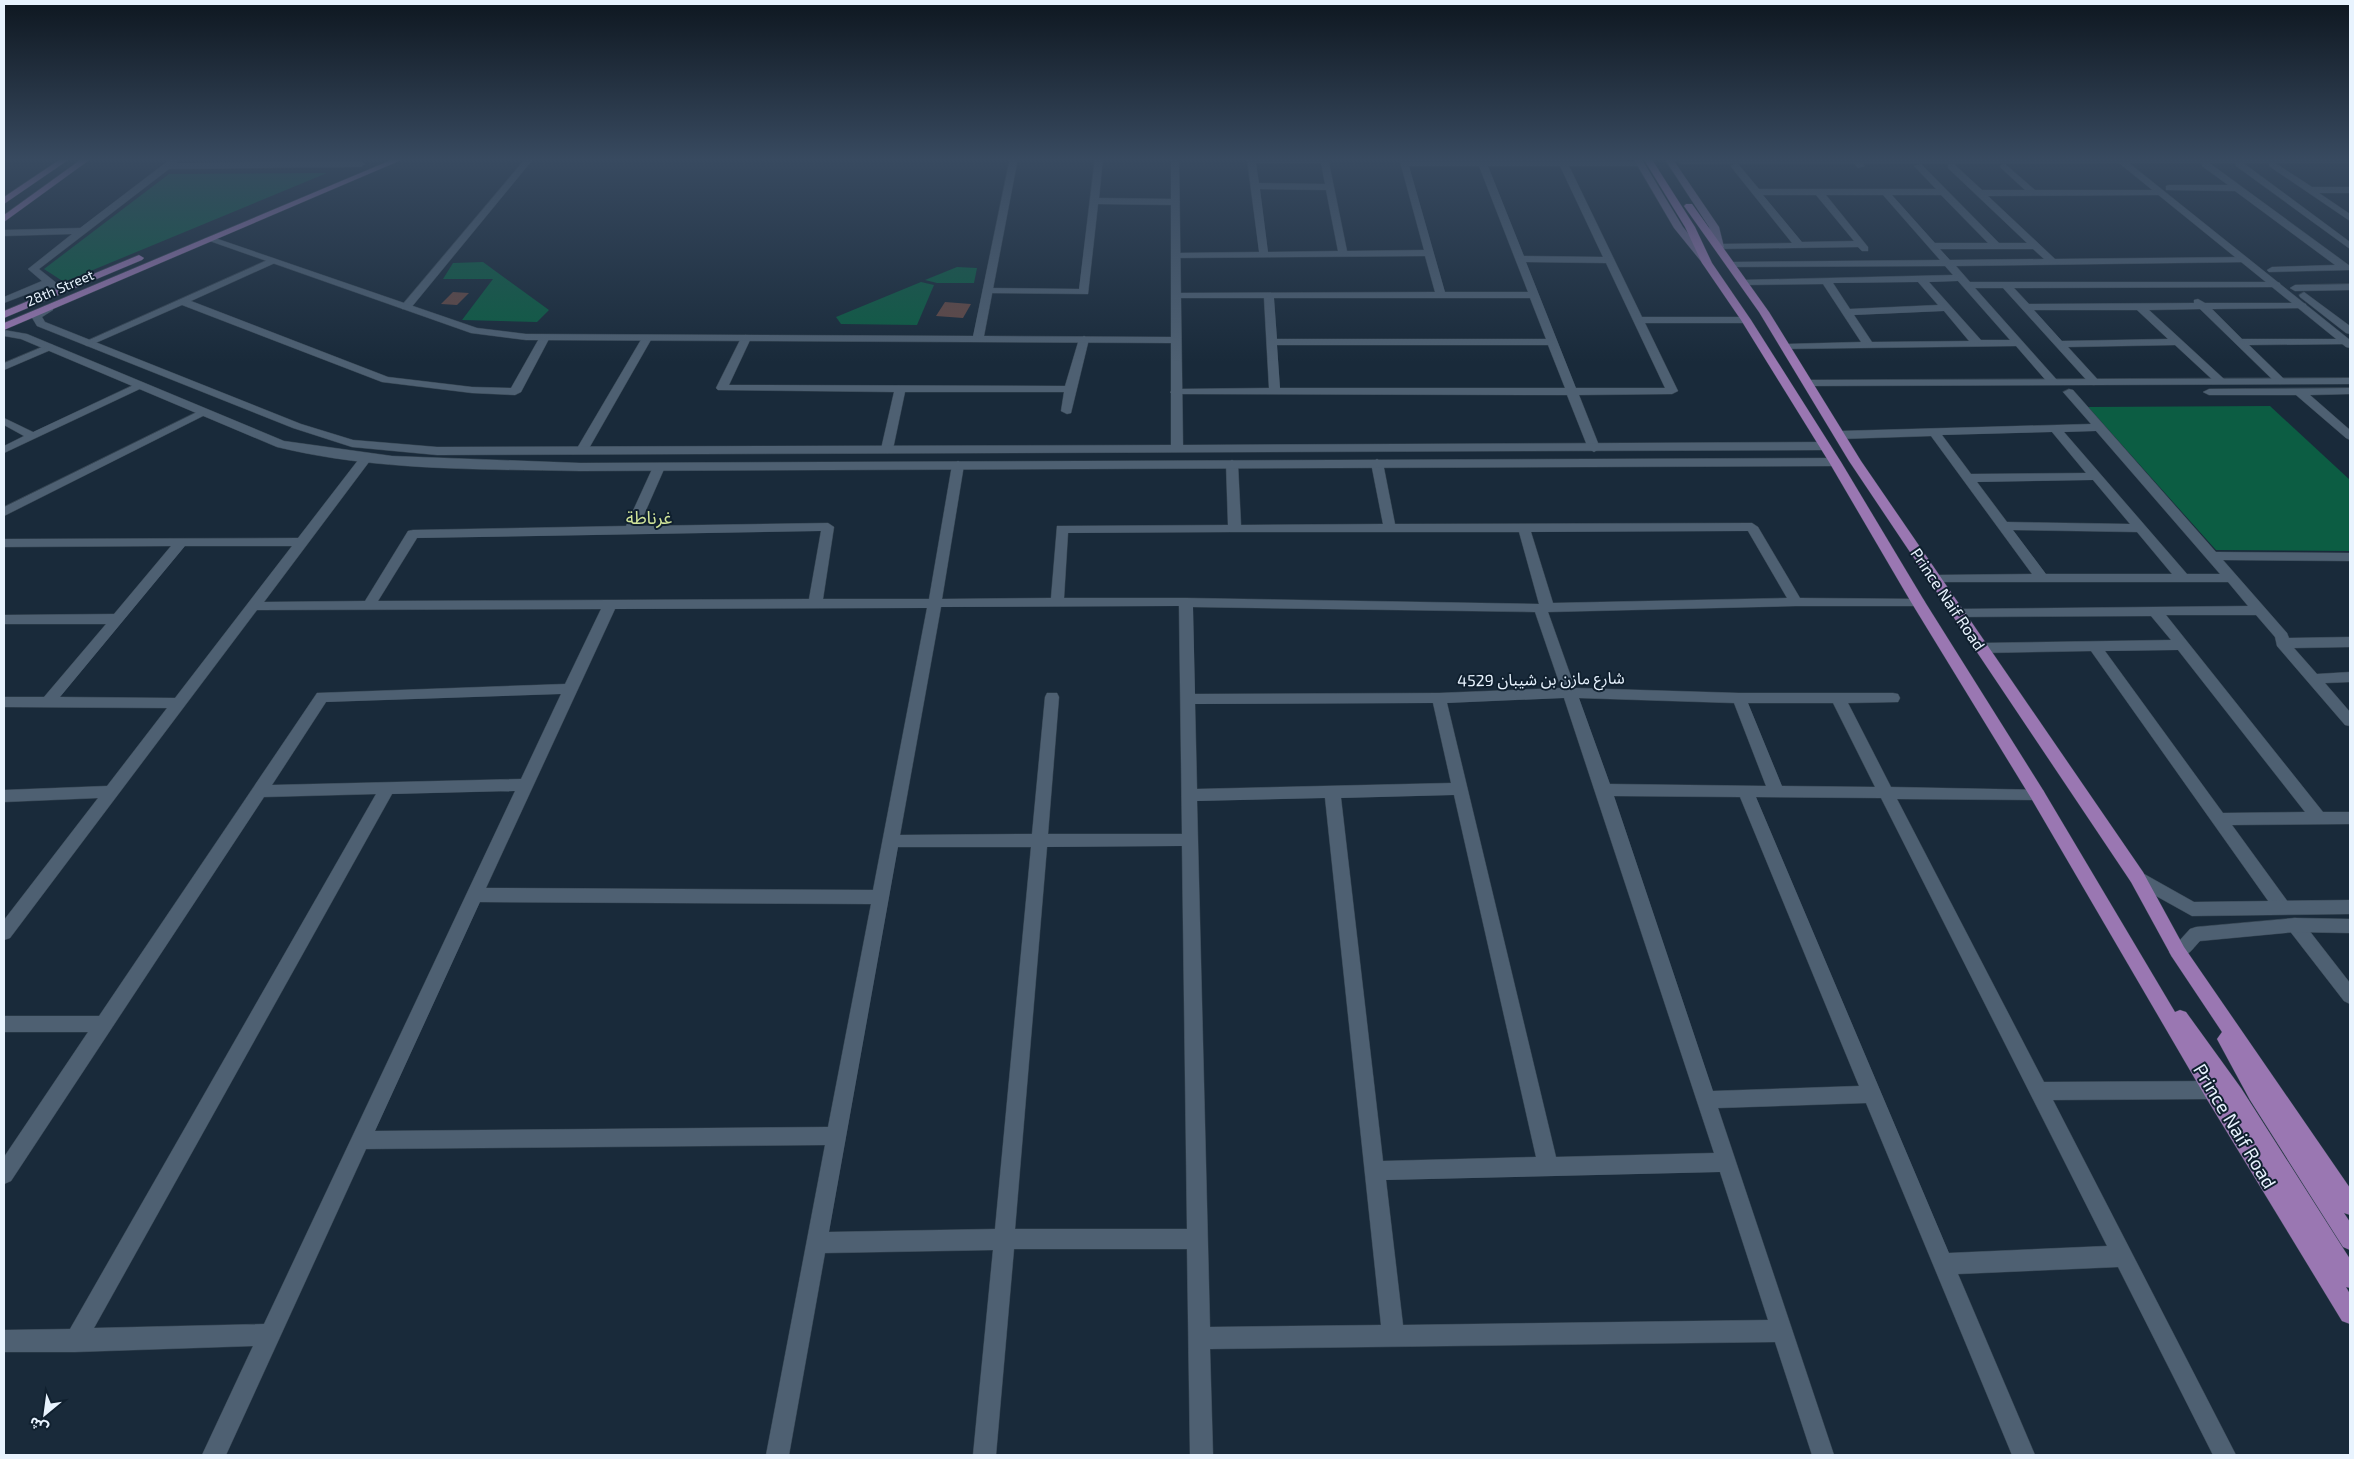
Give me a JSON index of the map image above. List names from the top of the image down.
{
  "streets": {
    "main road": ["28th Street", "Prince Naif Road"],
    "street": ["شارع مازن بن شيبان 4529"]
  },
  "districts": ["غرناطة"],
  "north": "bottom left"
}
